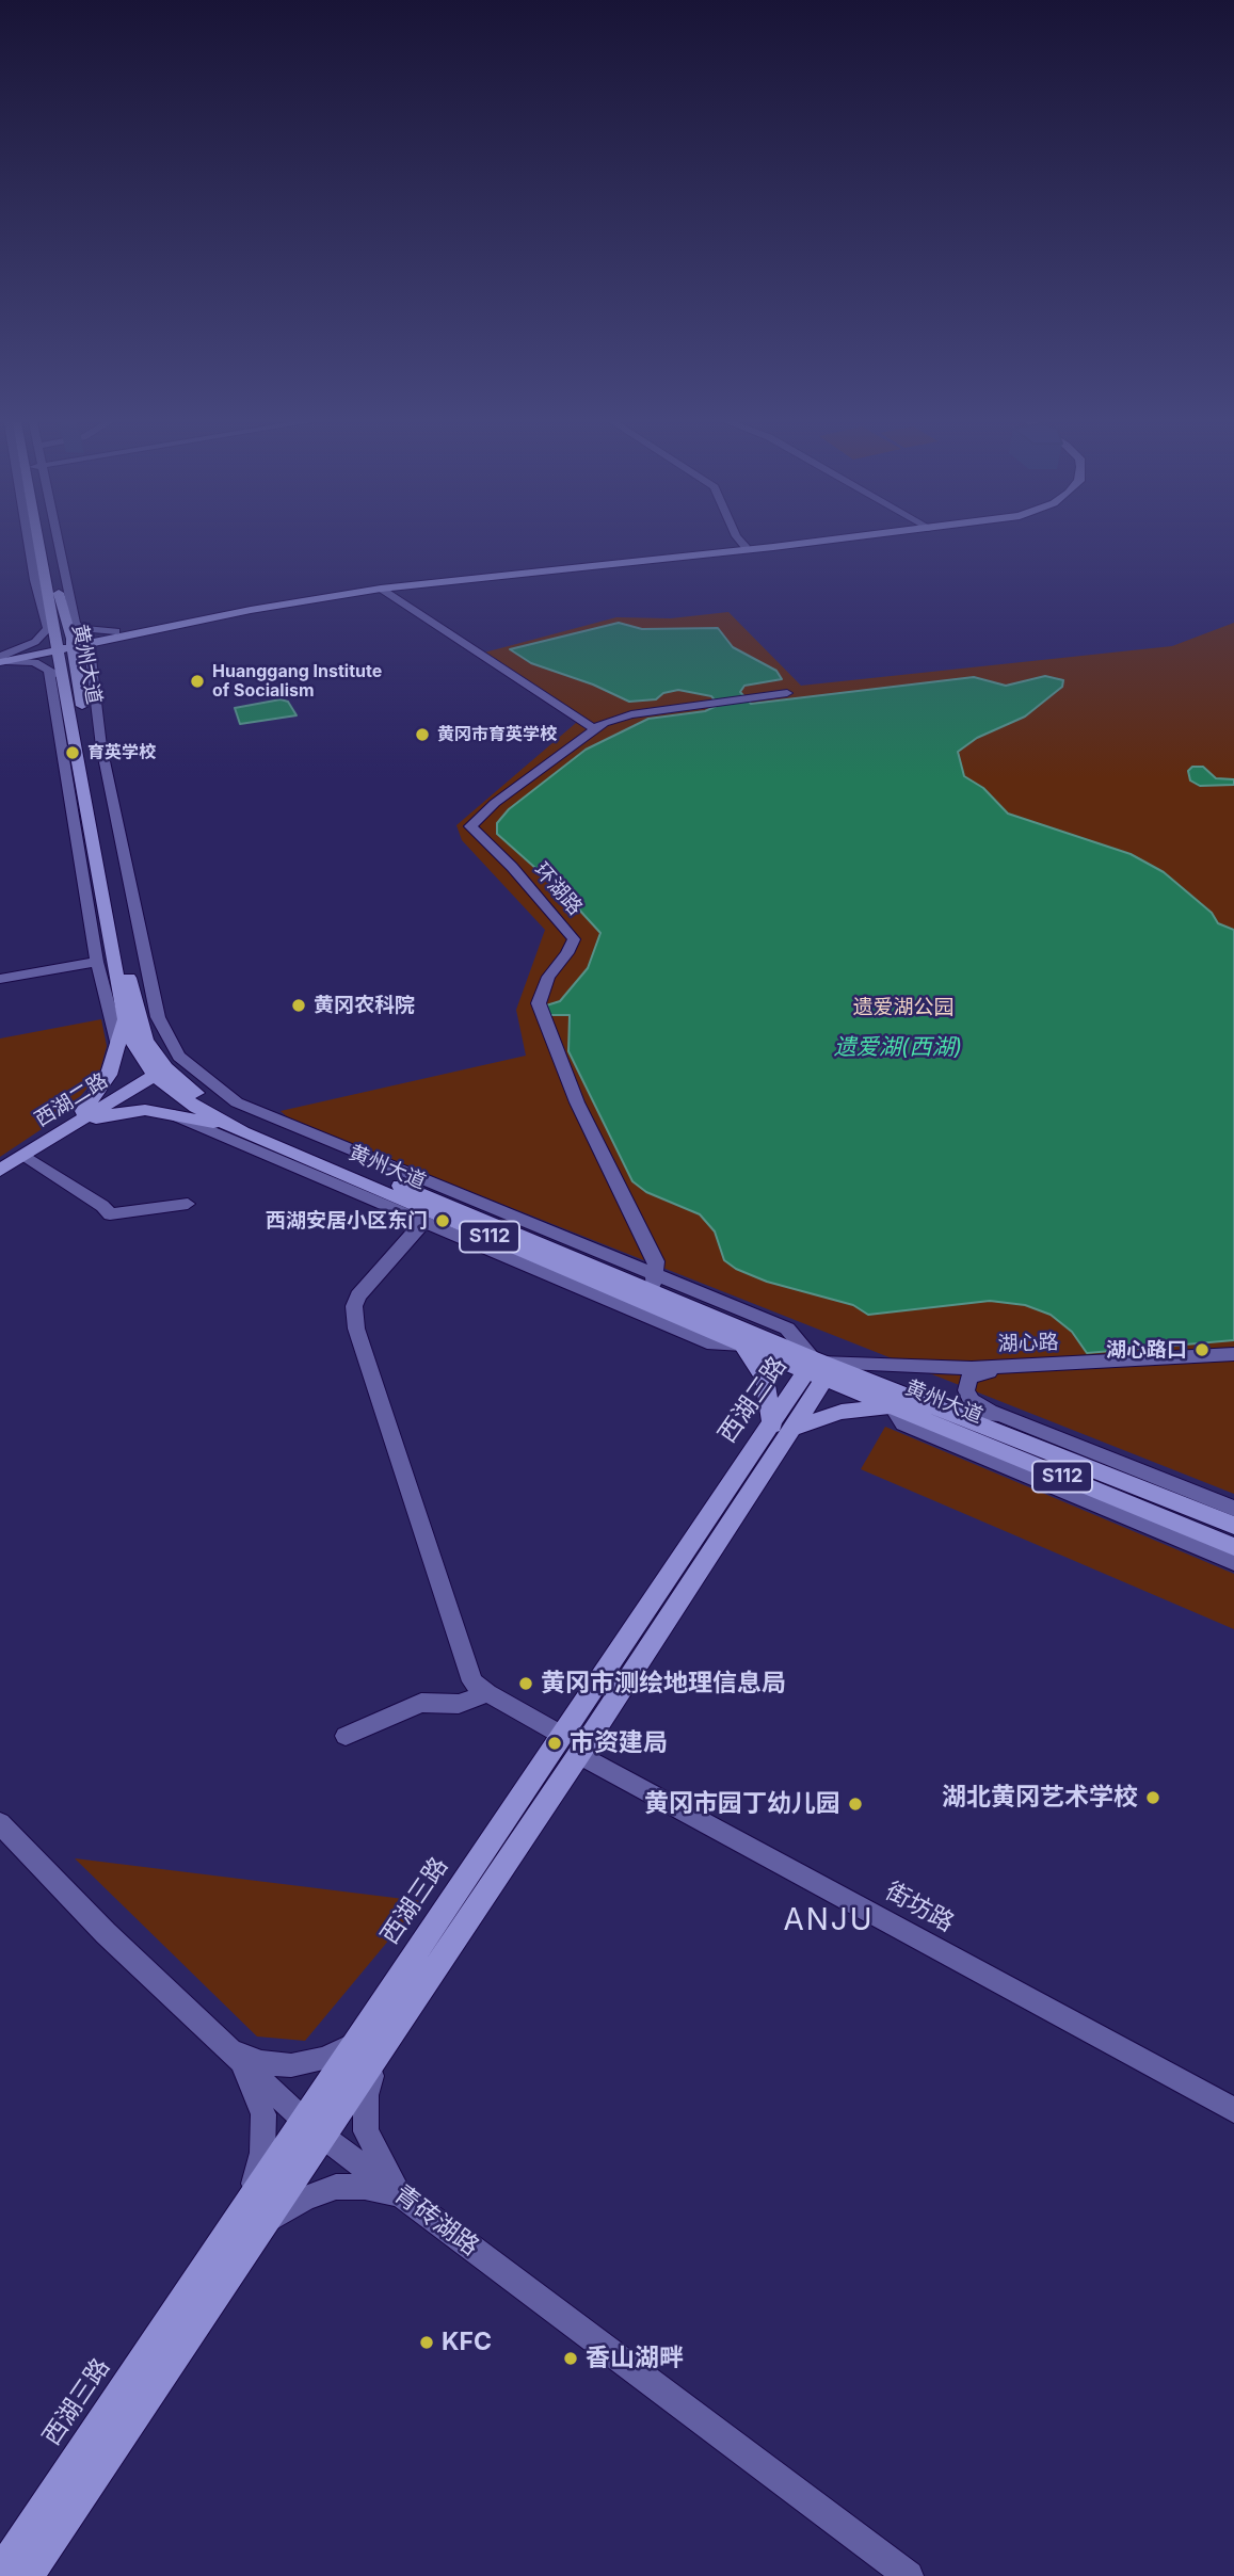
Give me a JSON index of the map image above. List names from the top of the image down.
{
  "streets": {
    "main road": [
      "黄州大道",
      "西湖二路",
      "S112",
      "西湖三路"
    ],
    "street": [
      "环湖路",
      "湖心路",
      "街坊路",
      "青砖湖路"
    ]
  },
  "crossings": [
    ["黄州大道", "环湖路"],
    ["黄州大道", "西湖二路"],
    ["黄州大道", "湖心路"],
    ["黄州大道", "西湖三路"],
    ["湖心路", "西湖三路"],
    ["西湖三路", "街坊路"],
    ["西湖三路", "青砖湖路"]
  ],
  "districts": ["ANJU"],
  "water": ["遗爱湖(西湖)"],
  "parks": ["遗爱湖公园"],
  "places": [
    "Huanggang Institute of Socialism",
    "黄冈市育英学校",
    "育英学校",
    "黄冈农科院",
    "西湖安居小区东门",
    "湖心路口",
    "黄冈市测绘地理信息局",
    "市资建局",
    "湖北黄冈艺术学校",
    "黄冈市园丁幼儿园",
    "KFC",
    "香山湖畔"
  ]
}
